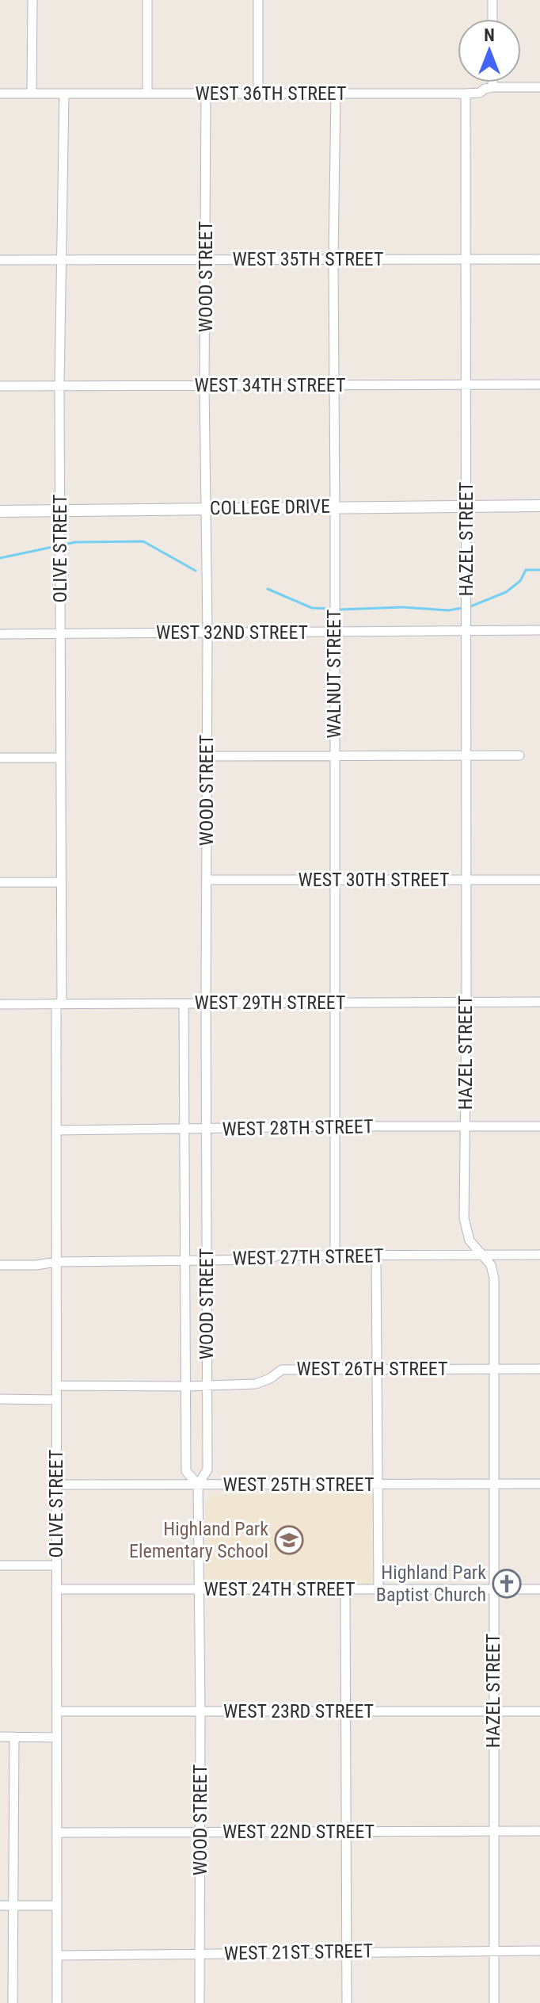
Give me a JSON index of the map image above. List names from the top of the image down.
{
  "streets": {
    "street": [
      "WEST 36TH STREET",
      "WEST 35TH STREET",
      "WOOD STREET",
      "WEST 34TH STREET",
      "COLLEGE DRIVE",
      "HAZEL STREET",
      "OLIVE STREET",
      "WEST 32ND STREET",
      "WALNUT STREET",
      "WEST 30TH STREET",
      "WEST 29TH STREET",
      "WEST 28TH STREET",
      "WEST 27TH STREET",
      "WEST 26TH STREET",
      "WEST 25TH STREET",
      "WEST 24TH STREET",
      "WEST 23RD STREET",
      "WEST 22ND STREET",
      "WEST 21ST STREET"
    ]
  },
  "crossings": [
    ["WEST 36TH STREET", "WOOD STREET"],
    ["WEST 36TH STREET", "HAZEL STREET"],
    ["WEST 36TH STREET", "OLIVE STREET"],
    ["WEST 36TH STREET", "WALNUT STREET"],
    ["WEST 35TH STREET", "WOOD STREET"],
    ["WEST 35TH STREET", "HAZEL STREET"],
    ["WEST 35TH STREET", "OLIVE STREET"],
    ["WEST 35TH STREET", "WALNUT STREET"],
    ["WOOD STREET", "WEST 34TH STREET"],
    ["WOOD STREET", "COLLEGE DRIVE"],
    ["WOOD STREET", "WEST 32ND STREET"],
    ["WOOD STREET", "WEST 30TH STREET"],
    ["WOOD STREET", "WEST 29TH STREET"],
    ["WOOD STREET", "WEST 28TH STREET"],
    ["WOOD STREET", "WEST 27TH STREET"],
    ["WOOD STREET", "WEST 26TH STREET"],
    ["WOOD STREET", "WEST 25TH STREET"],
    ["WOOD STREET", "WEST 24TH STREET"],
    ["WOOD STREET", "WEST 23RD STREET"],
    ["WOOD STREET", "WEST 22ND STREET"],
    ["WOOD STREET", "WEST 21ST STREET"],
    ["WEST 34TH STREET", "HAZEL STREET"],
    ["WEST 34TH STREET", "OLIVE STREET"],
    ["WEST 34TH STREET", "WALNUT STREET"],
    ["COLLEGE DRIVE", "HAZEL STREET"],
    ["COLLEGE DRIVE", "OLIVE STREET"],
    ["COLLEGE DRIVE", "WALNUT STREET"],
    ["HAZEL STREET", "WEST 32ND STREET"],
    ["HAZEL STREET", "WEST 30TH STREET"],
    ["HAZEL STREET", "WEST 29TH STREET"],
    ["HAZEL STREET", "WEST 28TH STREET"],
    ["HAZEL STREET", "WEST 27TH STREET"],
    ["HAZEL STREET", "WEST 26TH STREET"],
    ["HAZEL STREET", "WEST 25TH STREET"],
    ["HAZEL STREET", "WEST 24TH STREET"],
    ["HAZEL STREET", "WEST 23RD STREET"],
    ["HAZEL STREET", "WEST 22ND STREET"],
    ["HAZEL STREET", "WEST 21ST STREET"],
    ["OLIVE STREET", "WEST 32ND STREET"],
    ["OLIVE STREET", "WEST 29TH STREET"],
    ["OLIVE STREET", "WEST 28TH STREET"],
    ["OLIVE STREET", "WEST 27TH STREET"],
    ["OLIVE STREET", "WEST 26TH STREET"],
    ["OLIVE STREET", "WEST 25TH STREET"],
    ["OLIVE STREET", "WEST 24TH STREET"],
    ["OLIVE STREET", "WEST 23RD STREET"],
    ["OLIVE STREET", "WEST 22ND STREET"],
    ["OLIVE STREET", "WEST 21ST STREET"],
    ["WEST 32ND STREET", "WALNUT STREET"],
    ["WALNUT STREET", "WEST 30TH STREET"],
    ["WALNUT STREET", "WEST 29TH STREET"],
    ["WALNUT STREET", "WEST 28TH STREET"],
    ["WALNUT STREET", "WEST 27TH STREET"]
  ],
  "places": {
    "school or university": ["Highland Park Elementary School"],
    "church": ["Highland Park Baptist Church"]
  },
  "north": "top"
}
